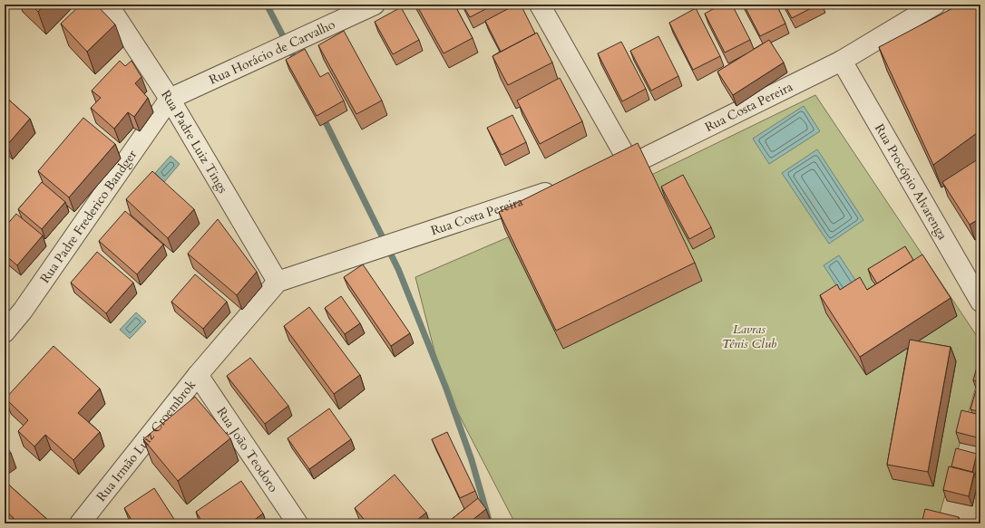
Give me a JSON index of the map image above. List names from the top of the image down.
{
  "streets": {
    "street": [
      "Rua Horácio de Carvalho",
      "Rua Costa Pereira",
      "Rua Padre Luiz Tings",
      "Rua Procópio Alvarenga",
      "Rua Padre Frederico Bandger",
      "Rua Irmão Luiz Croembrok",
      "Rua João Teodoro"
    ]
  },
  "crossings": [
    ["Rua Horácio de Carvalho", "Rua Padre Luiz Tings"],
    ["Rua Horácio de Carvalho", "Rua Padre Frederico Bandger"],
    ["Rua Costa Pereira", "Rua Padre Luiz Tings"],
    ["Rua Costa Pereira", "Rua Procópio Alvarenga"],
    ["Rua Padre Luiz Tings", "Rua Padre Frederico Bandger"],
    ["Rua Irmão Luiz Croembrok", "Rua João Teodoro"]
  ],
  "parks": ["Lavras Tênis Club"]
}
